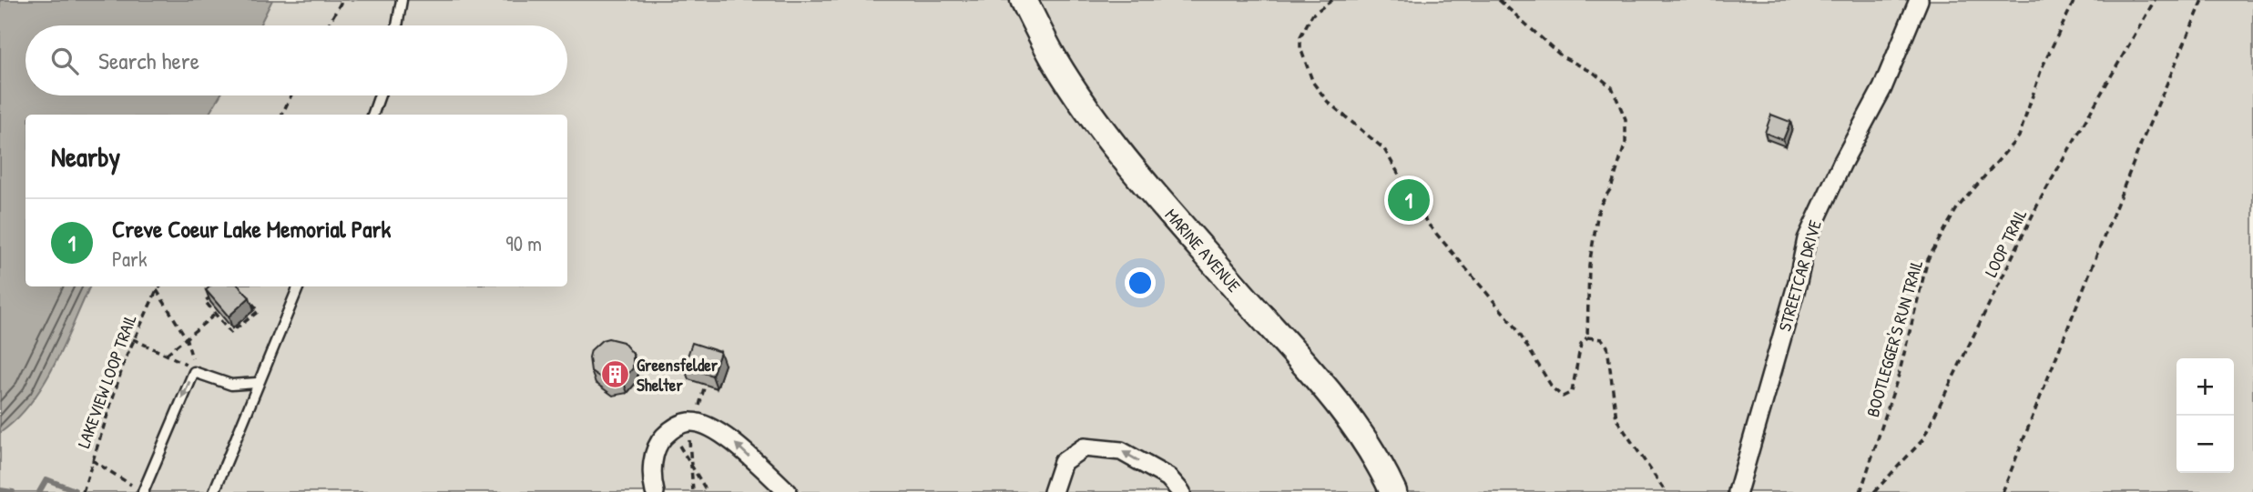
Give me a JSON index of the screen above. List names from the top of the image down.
{
  "streets": {
    "main road": ["MARINE AVENUE"],
    "street": ["STREETCAR DRIVE"],
    "path": ["LOOP TRAIL", "BOOTLEGGER'S RUN TRAIL", "LAKEVIEW LOOP TRAIL"]
  },
  "places": {
    "building": ["Greensfelder Shelter"]
  },
  "page": {
    "search": "Search here",
    "heading": "Nearby",
    "pins": "1",
    "list": [
      {
        "mark": "1",
        "name": "Creve Coeur Lake Memorial Park",
        "note": "Park",
        "value": "90 m"
      }
    ],
    "map_buttons": ["+", "−"]
  }
}
